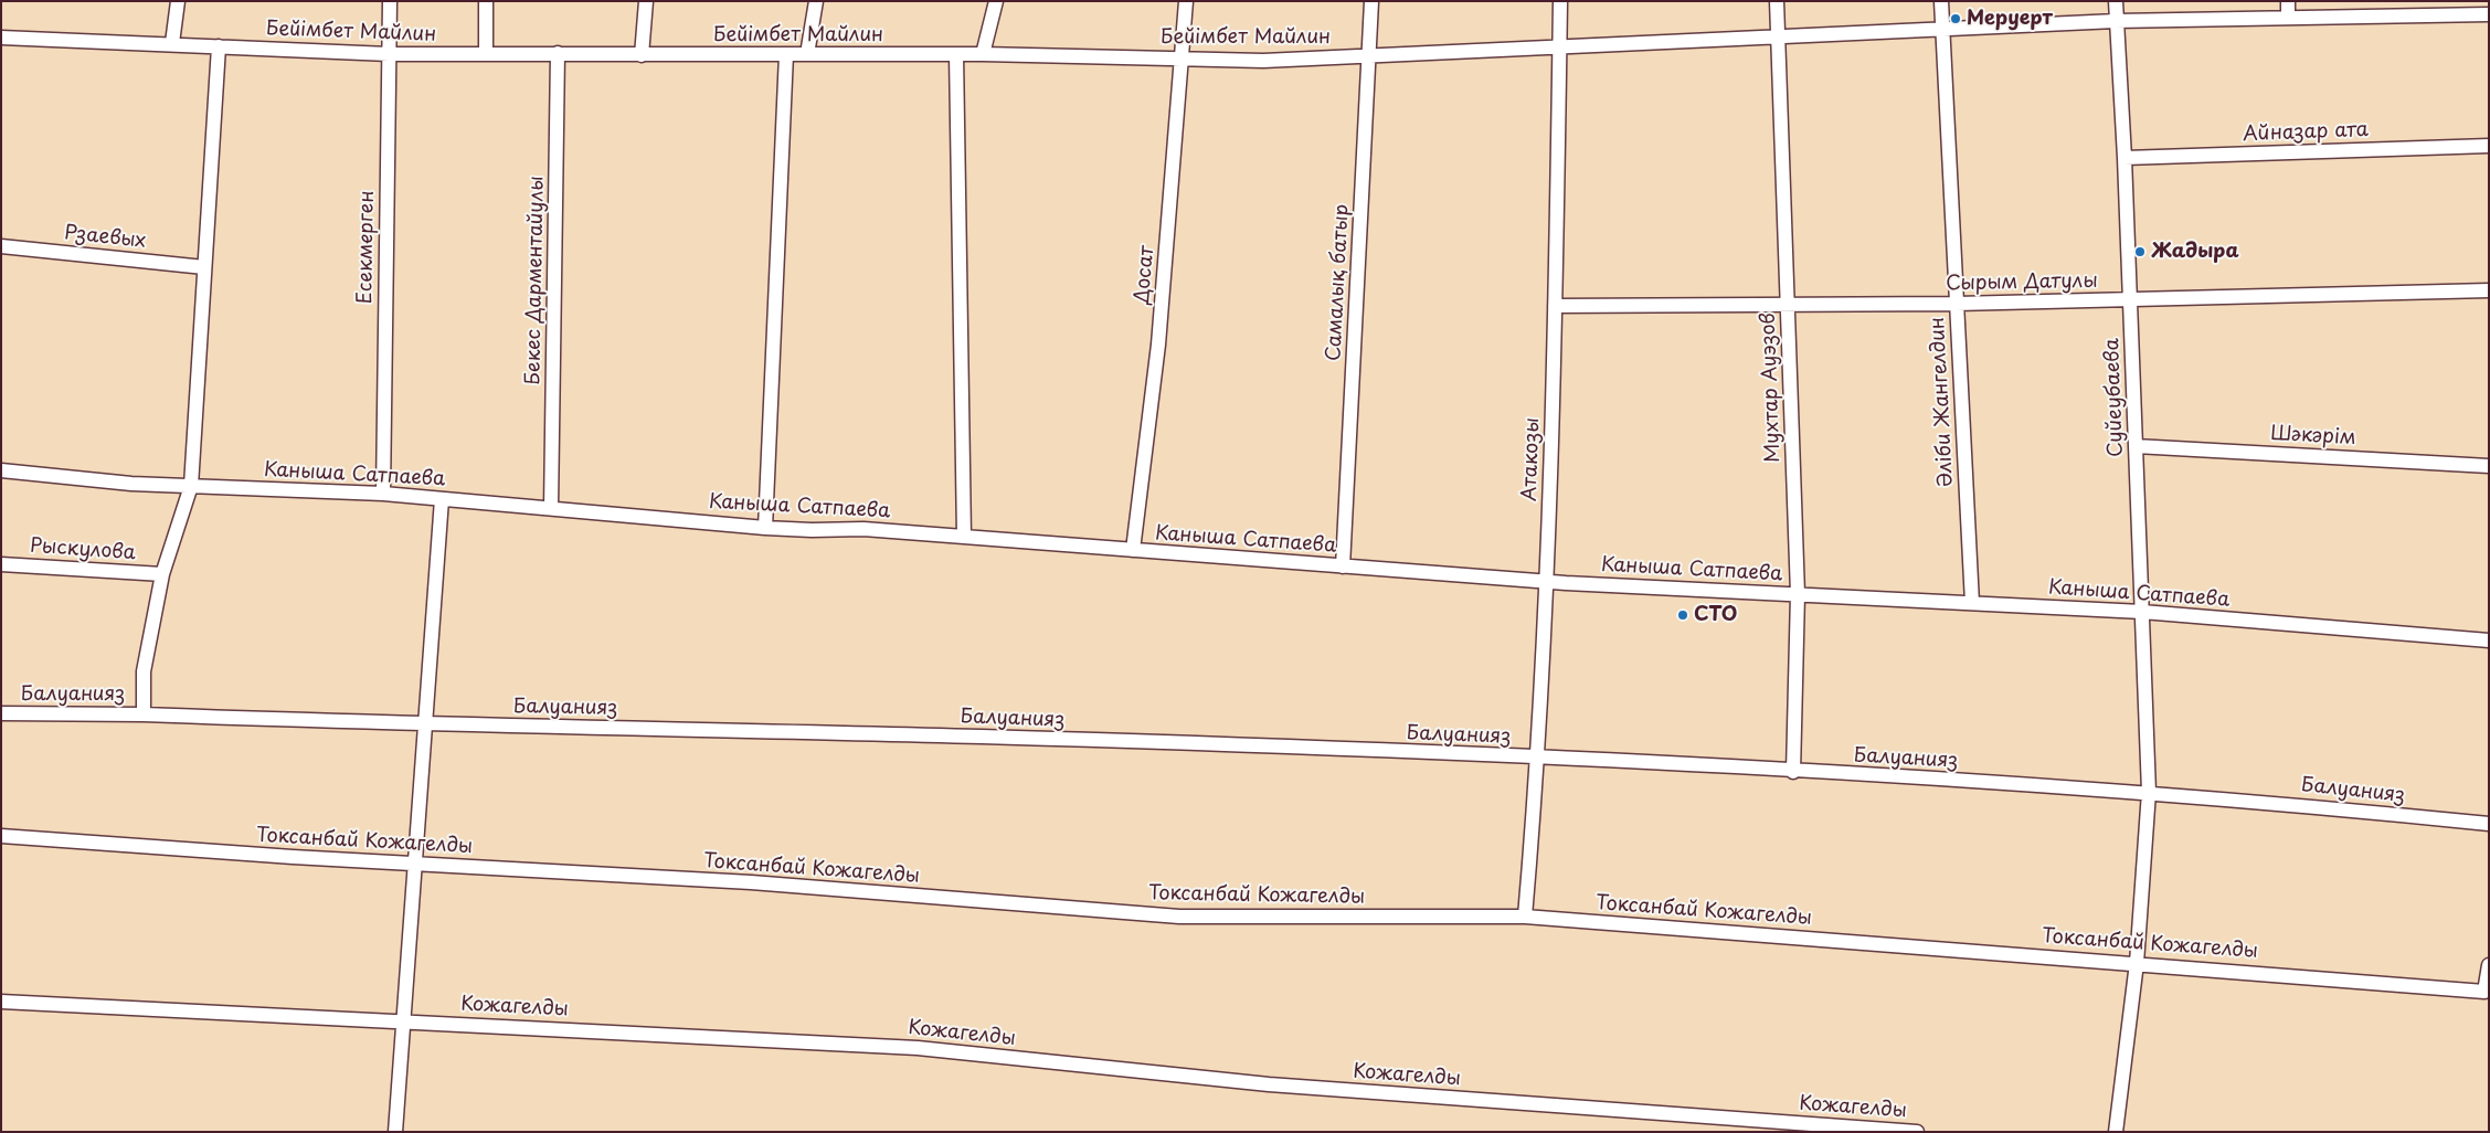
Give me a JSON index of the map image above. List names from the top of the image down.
{
  "streets": {
    "street": [
      "Бейімбет Майлин",
      "Айназар ата",
      "Рзаевых",
      "Eсекмерген",
      "Досат",
      "Бекес Дарментайулы",
      "Самалық батыр",
      "Сырым Датулы",
      "Мухтар Ауэзов",
      "Суйеубаева",
      "Әліби Жангелдин",
      "Шәкәрім",
      "Атакозы",
      "Каныша Сатпаева",
      "Рыскулова",
      "Балуанияз",
      "Токсанбай Кожагелды",
      "Кожагелды"
    ]
  },
  "crossings": [
    ["Бейімбет Майлин", "Eсекмерген"],
    ["Бейімбет Майлин", "Досат"],
    ["Бейімбет Майлин", "Бекес Дарментайулы"],
    ["Бейімбет Майлин", "Самалық батыр"],
    ["Бейімбет Майлин", "Мухтар Ауэзов"],
    ["Бейімбет Майлин", "Суйеубаева"],
    ["Бейімбет Майлин", "Әліби Жангелдин"],
    ["Бейімбет Майлин", "Атакозы"],
    ["Айназар ата", "Суйеубаева"],
    ["Eсекмерген", "Каныша Сатпаева"],
    ["Досат", "Каныша Сатпаева"],
    ["Бекес Дарментайулы", "Каныша Сатпаева"],
    ["Самалық батыр", "Каныша Сатпаева"],
    ["Сырым Датулы", "Мухтар Ауэзов"],
    ["Сырым Датулы", "Суйеубаева"],
    ["Сырым Датулы", "Әліби Жангелдин"],
    ["Сырым Датулы", "Атакозы"],
    ["Мухтар Ауэзов", "Каныша Сатпаева"],
    ["Мухтар Ауэзов", "Балуанияз"],
    ["Суйеубаева", "Шәкәрім"],
    ["Суйеубаева", "Каныша Сатпаева"],
    ["Суйеубаева", "Балуанияз"],
    ["Суйеубаева", "Токсанбай Кожагелды"],
    ["Әліби Жангелдин", "Каныша Сатпаева"],
    ["Атакозы", "Каныша Сатпаева"],
    ["Атакозы", "Балуанияз"],
    ["Атакозы", "Токсанбай Кожагелды"]
  ],
  "places": ["Меруерт", "Жадыра", "CTO"]
}
